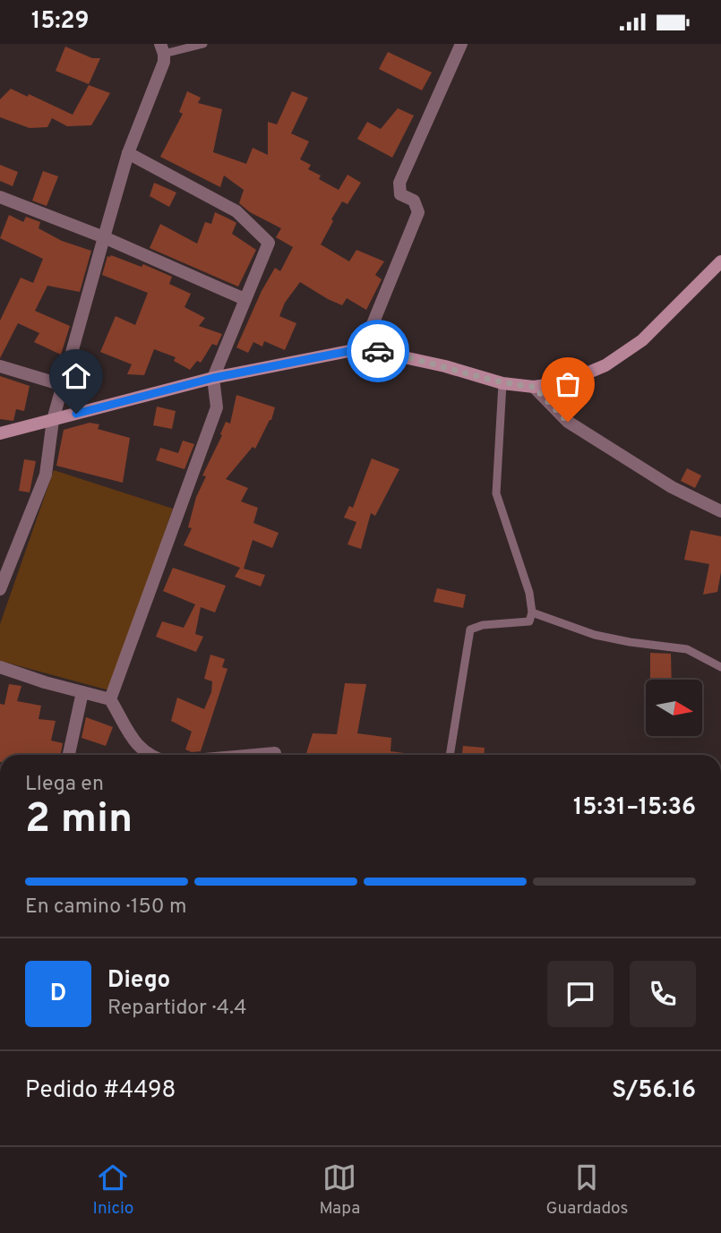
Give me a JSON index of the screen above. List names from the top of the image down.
{
  "north": "right",
  "page": {
    "status": "15:29",
    "heading": ["2 min", "Llega en", "15:31–15:36"],
    "panel": [
      "Diego",
      "Repartidor · 4.4",
      "Pedido #4498",
      "S/56.16"
    ],
    "bar": "En camino · 150 m",
    "round": "D",
    "tabs": ["Inicio", "Mapa", "Guardados"]
  }
}
